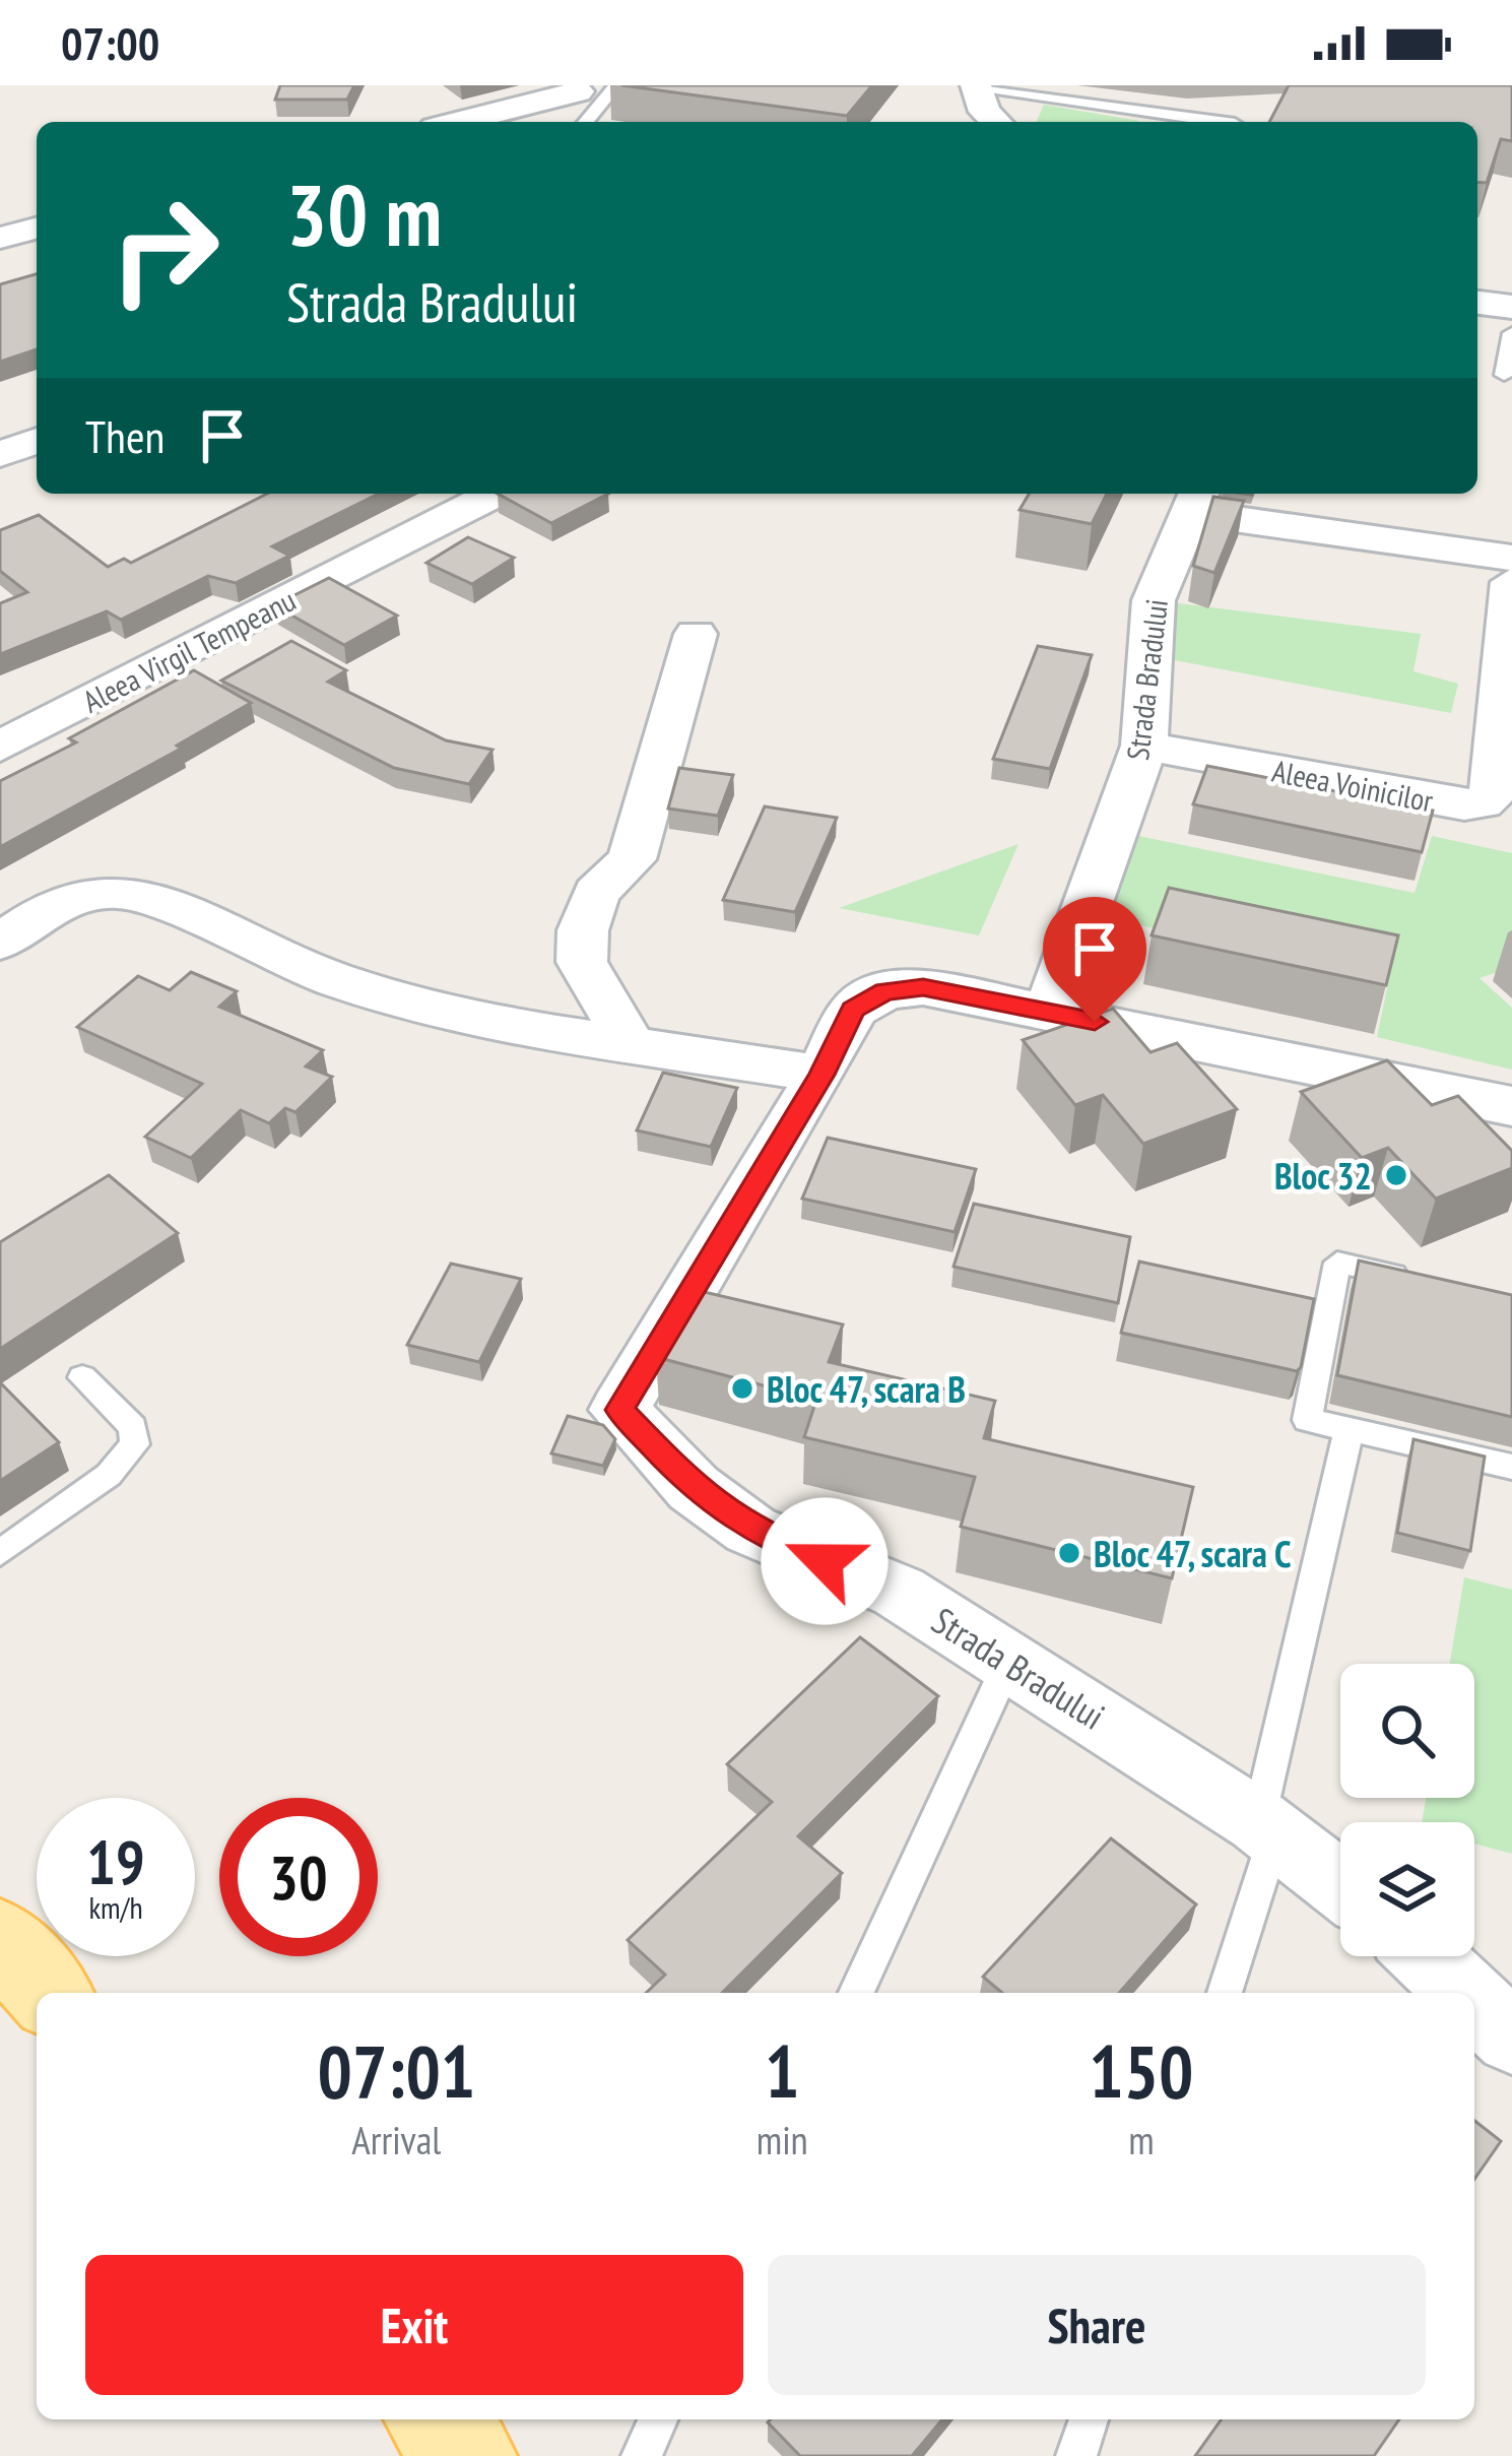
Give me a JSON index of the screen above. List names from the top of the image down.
{
  "streets": {
    "street": ["Aleea Virgil Tempeanu", "Strada Bradului", "Aleea Voinicilor"]
  },
  "crossings": [
    ["Strada Bradului", "Aleea Voinicilor"]
  ],
  "places": ["Bloc 32", "Bloc 47, scara B", "Bloc 47, scara C"],
  "page": {
    "status": "07:00",
    "turn": ["30 m", "Strada Bradului"],
    "then": "Then",
    "speed": "19 km/h",
    "limit": "30",
    "eta": [
      "07:01",
      "Arrival",
      "1",
      "min",
      "150",
      "m"
    ],
    "buttons": ["Exit", "Share"]
  }
}
